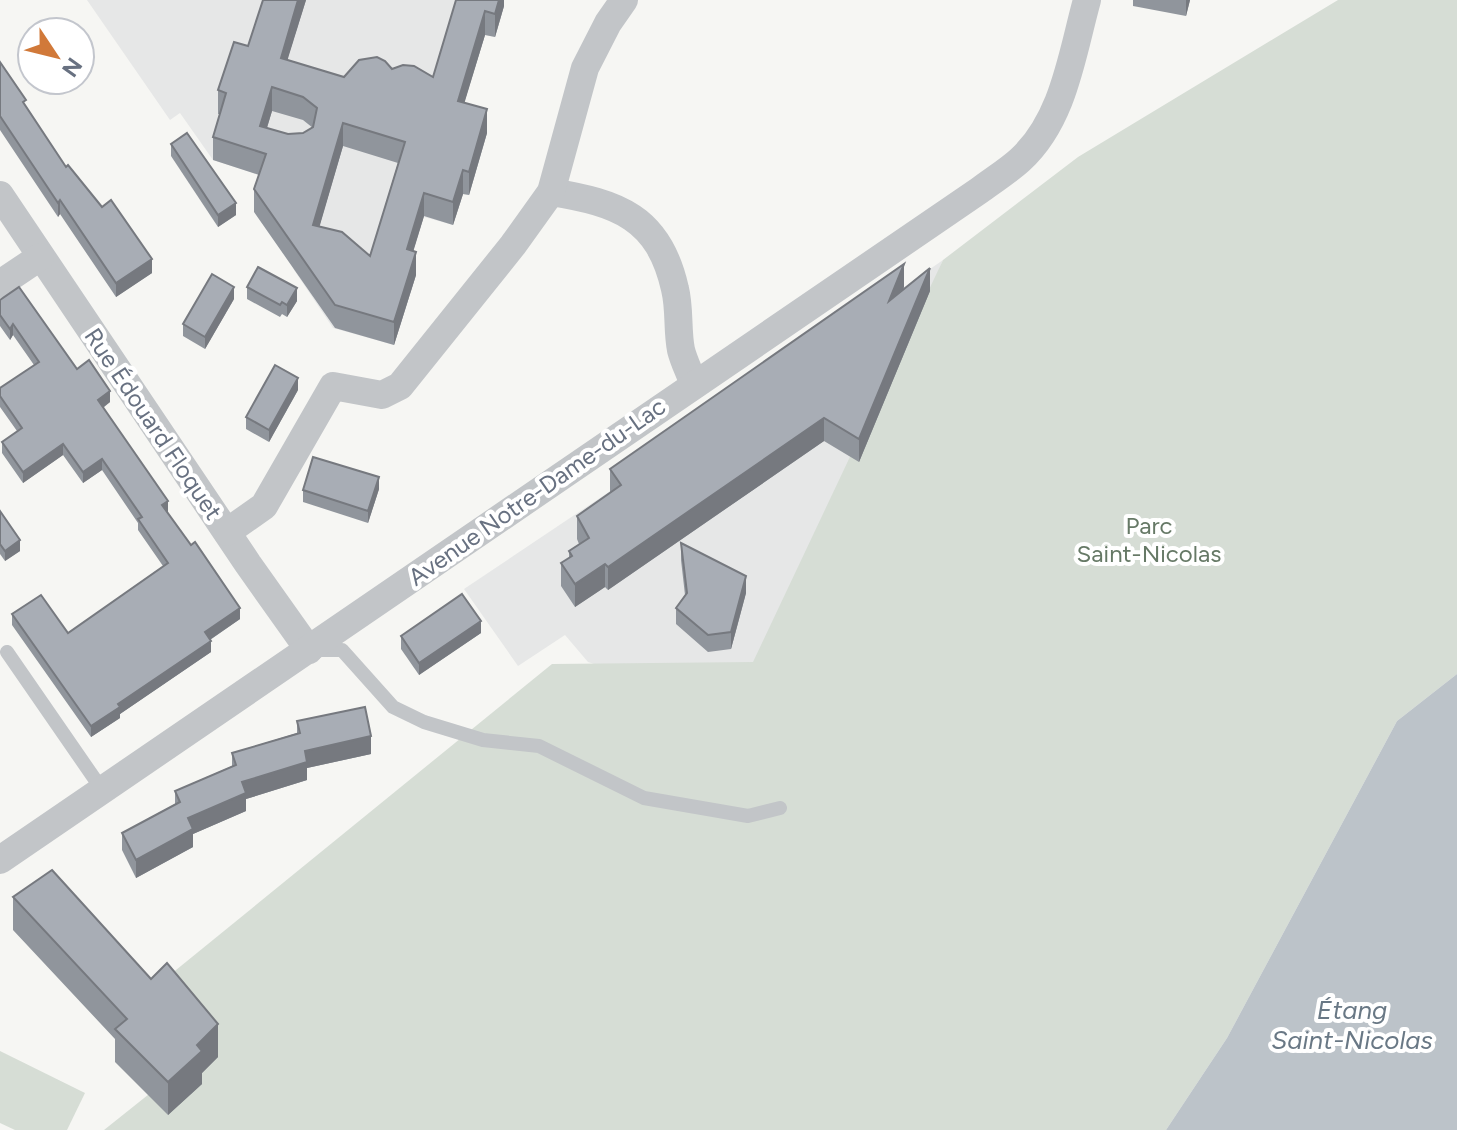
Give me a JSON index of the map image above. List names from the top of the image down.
{
  "streets": {
    "street": ["Rue Édouard Floquet", "Avenue Notre-Dame-du-Lac"]
  },
  "crossings": [
    ["Rue Édouard Floquet", "Avenue Notre-Dame-du-Lac"]
  ],
  "water": ["Étang Saint-Nicolas"],
  "parks": ["Parc Saint-Nicolas"],
  "north": "bottom right"
}
